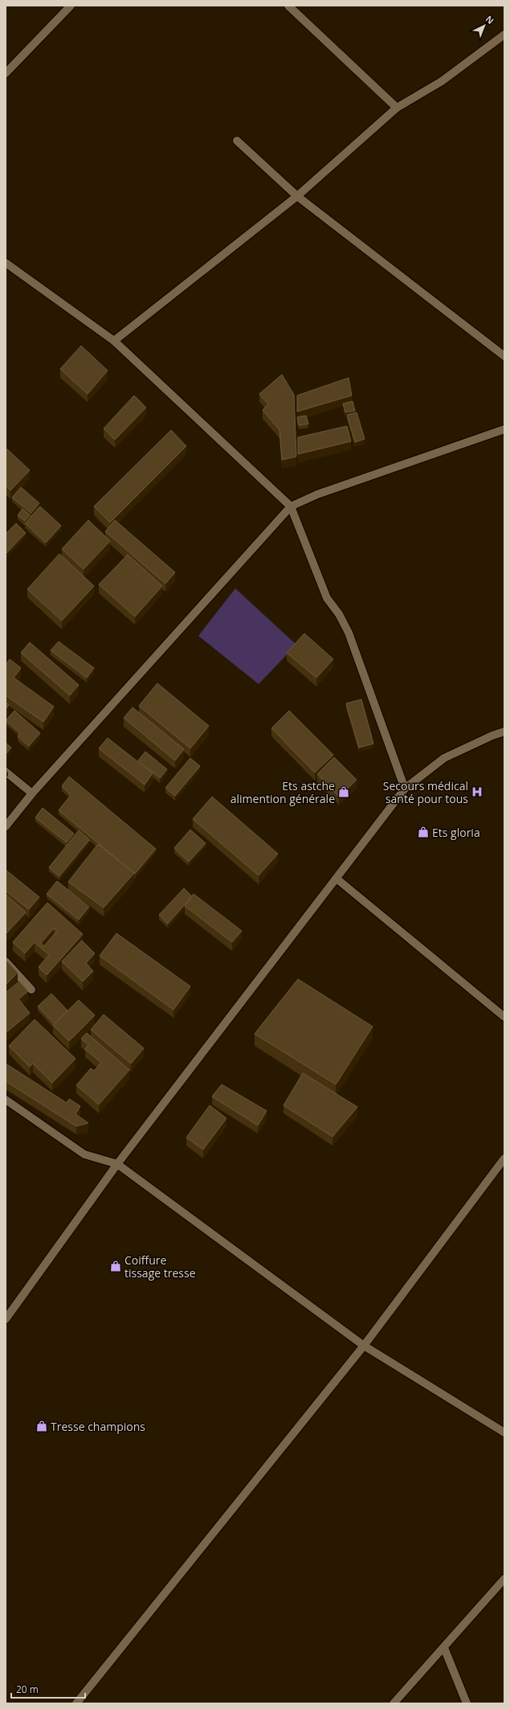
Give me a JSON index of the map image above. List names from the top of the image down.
{
  "places": {
    "shop": [
      "Ets astche alimention générale",
      "Ets gloria",
      "Coiffure tissage tresse",
      "Tresse champions"
    ],
    "hospital": ["Secours médical santé pour tous"]
  },
  "scale_bar": "20 m",
  "north": "top right"
}
